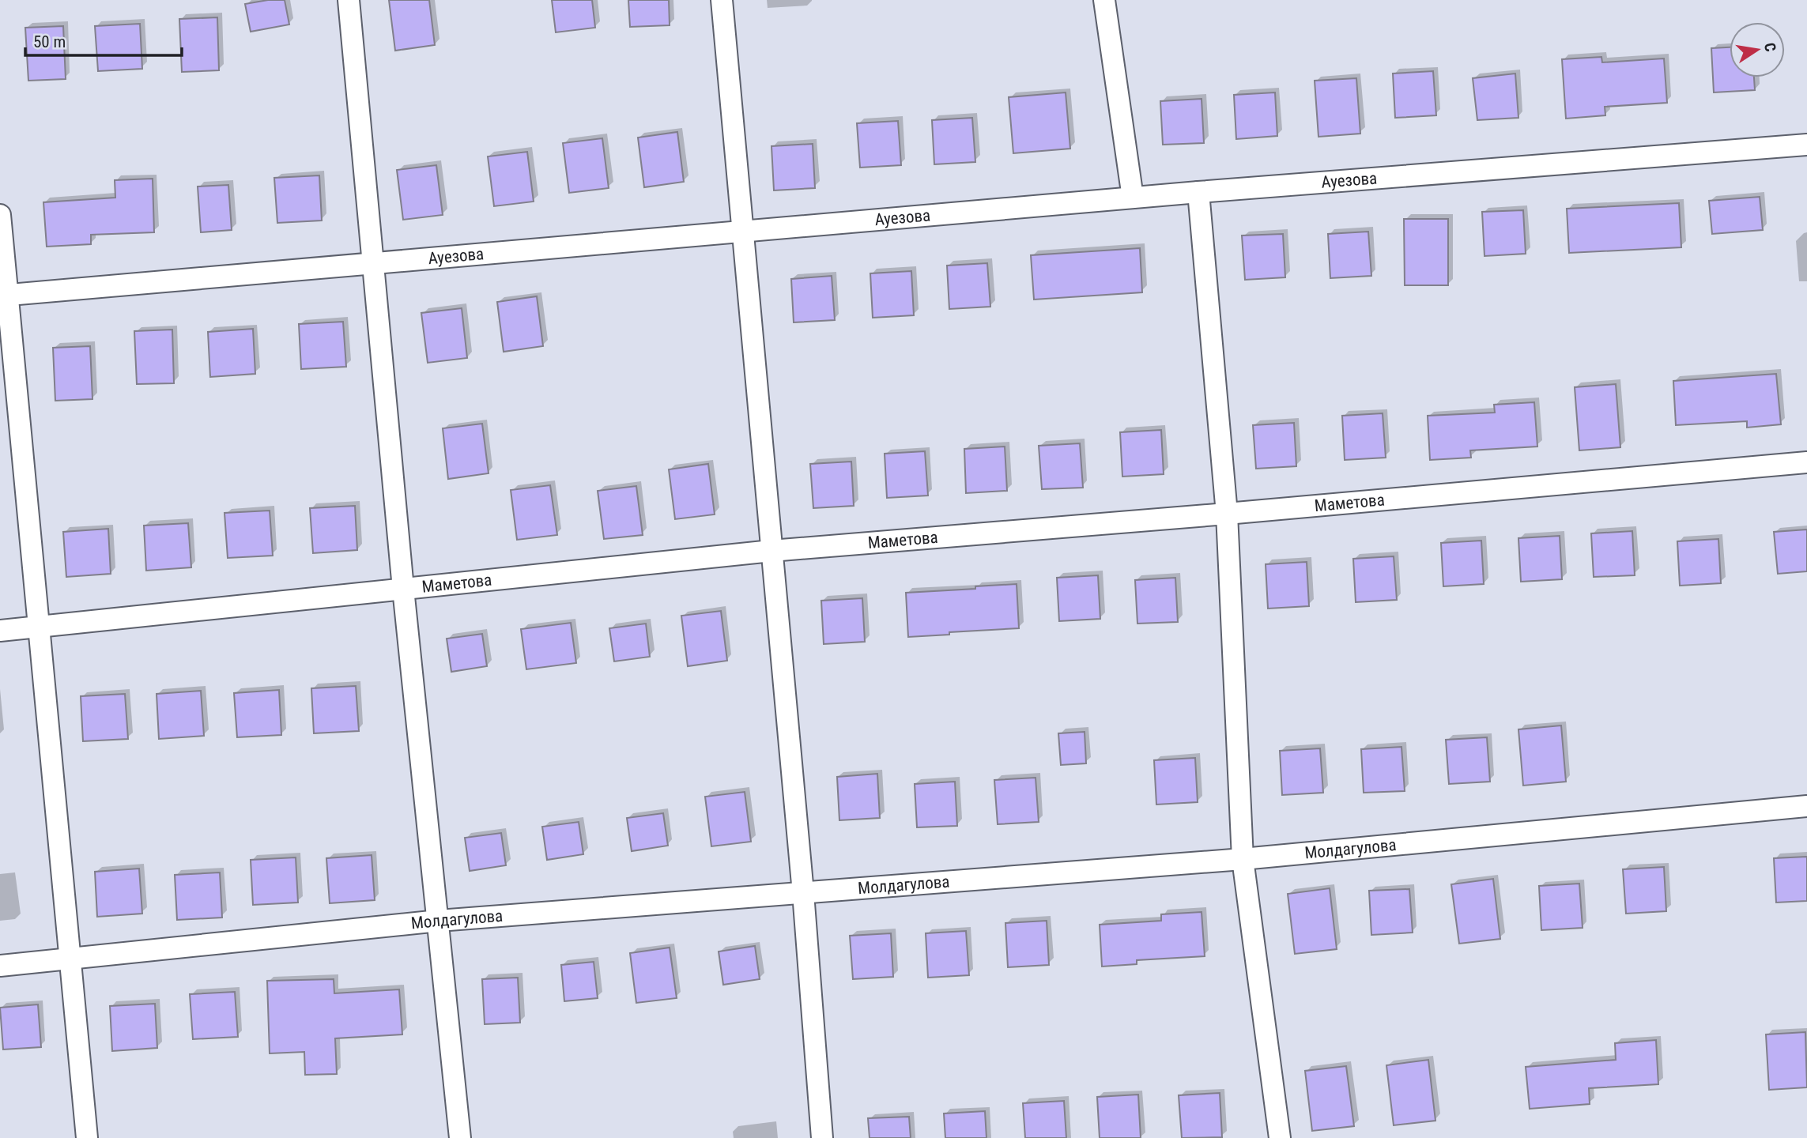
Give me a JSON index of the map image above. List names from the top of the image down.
{
  "streets": {
    "street": ["Ауезова", "Маметова", "Молдагулова"]
  },
  "scale_bar": "50 m",
  "north": "right"
}
